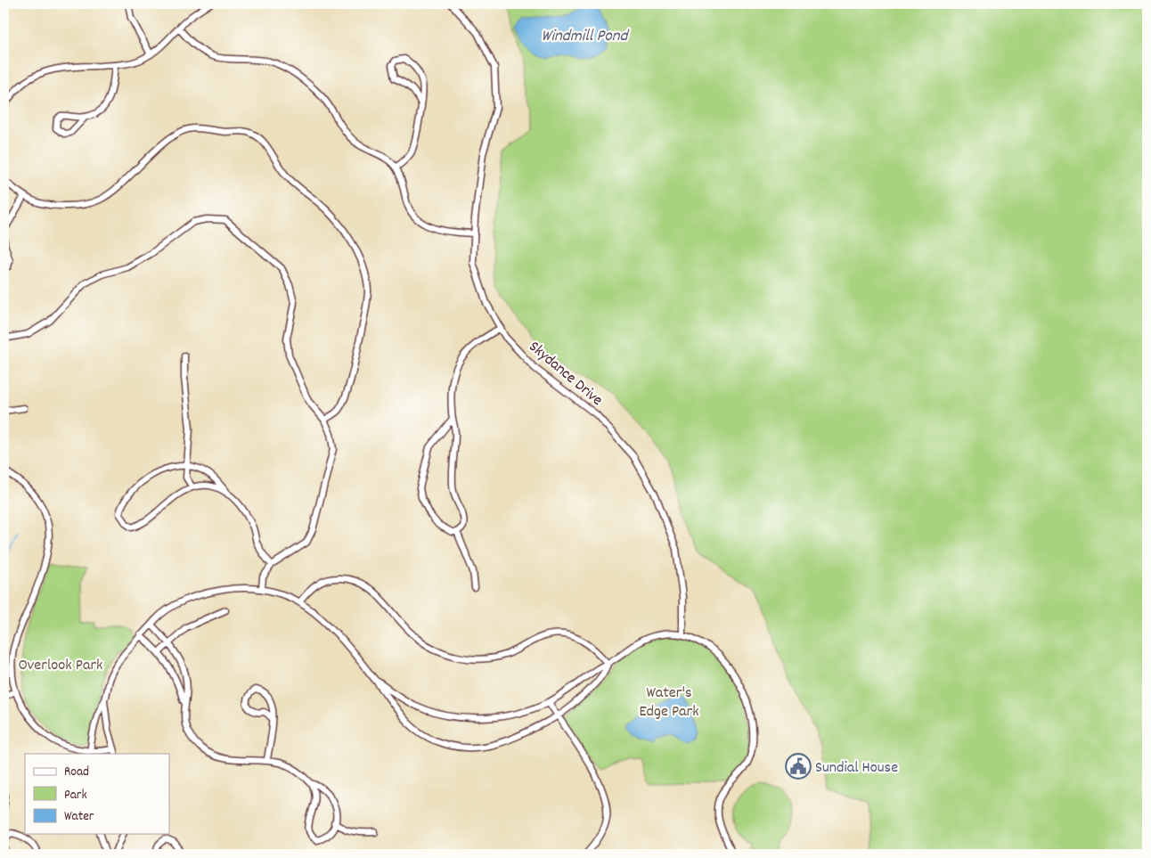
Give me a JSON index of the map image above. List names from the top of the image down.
{
  "streets": {
    "street": ["Skydance Drive"]
  },
  "water": ["Windmill Pond"],
  "parks": ["Overlook Park", "Water's Edge Park"],
  "places": {
    "public building": ["Sundial House"]
  },
  "legend": ["Road", "Park", "Water"]
}
